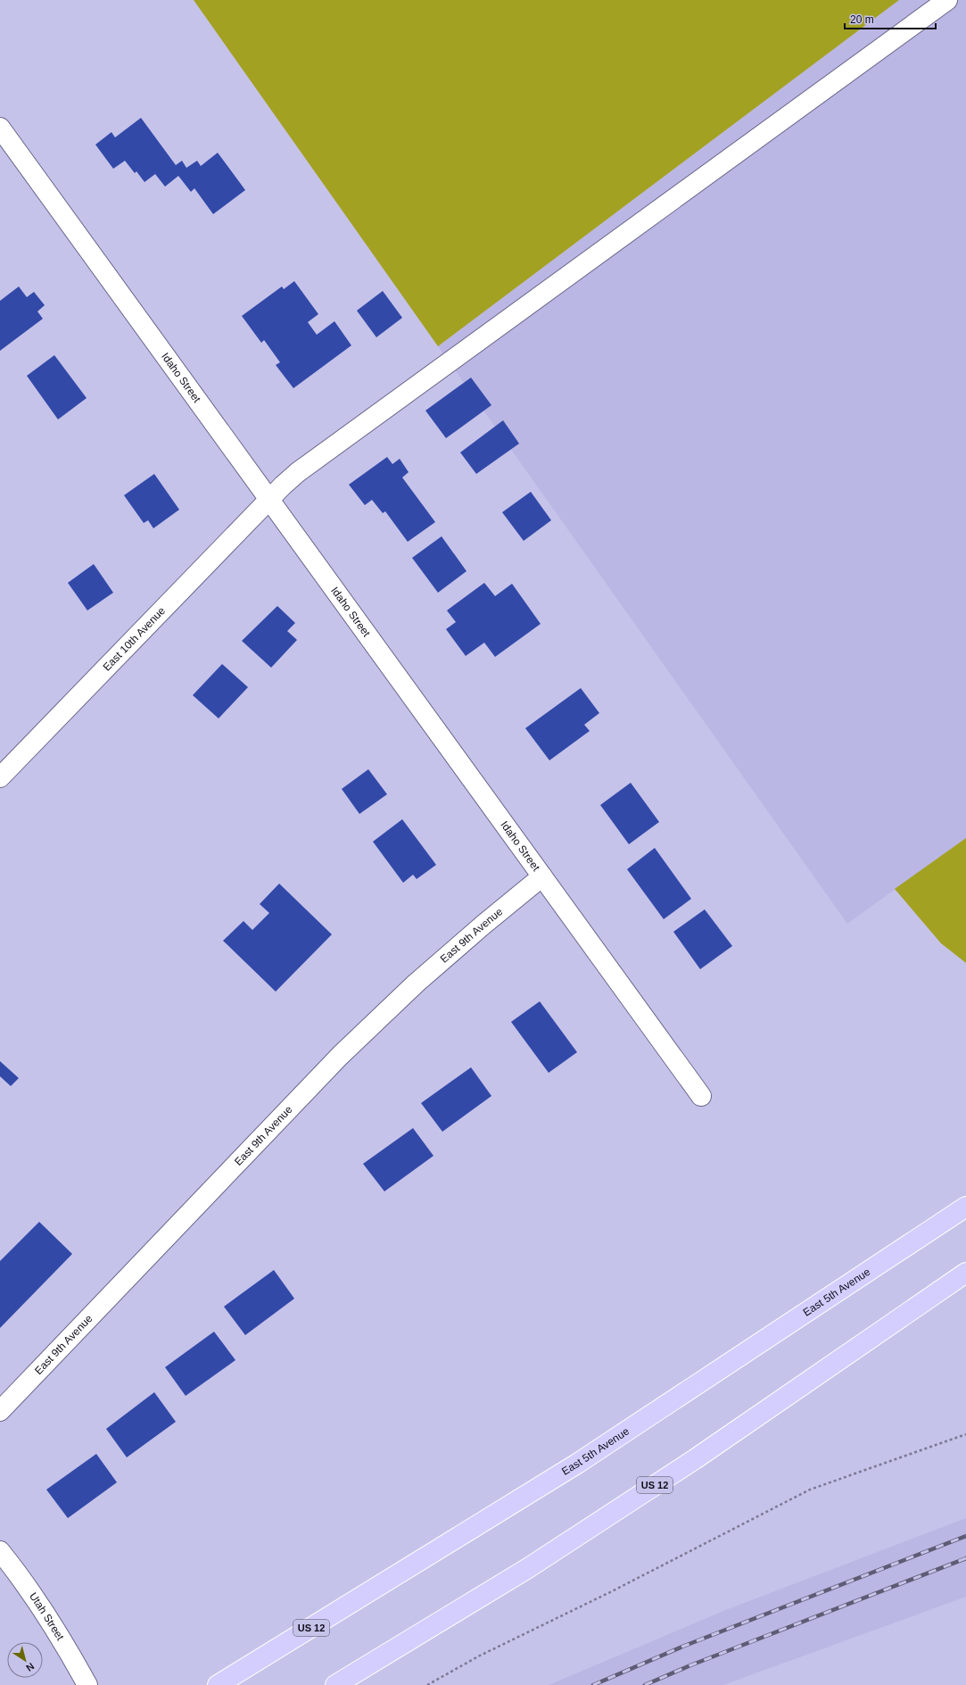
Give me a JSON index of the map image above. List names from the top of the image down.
{
  "streets": {
    "main road": ["East 5th Avenue", "US 12"],
    "street": [
      "Idaho Street",
      "East 10th Avenue",
      "East 9th Avenue",
      "Utah Street"
    ]
  },
  "crossings": [
    ["Idaho Street", "East 10th Avenue"],
    ["Idaho Street", "East 9th Avenue"]
  ],
  "scale_bar": "20 m",
  "north": "bottom right"
}
